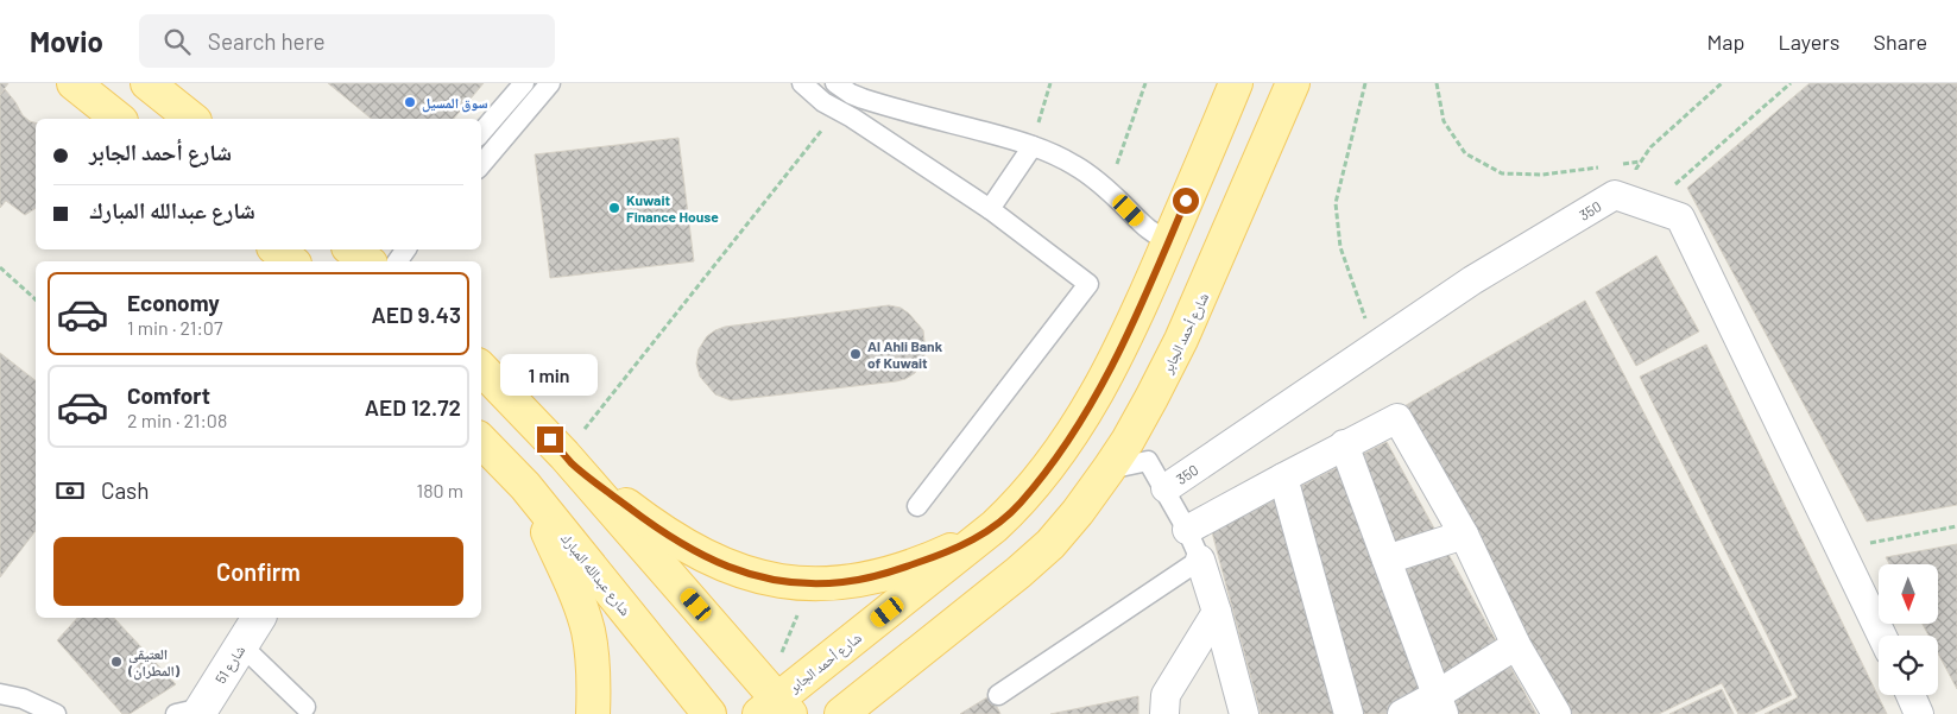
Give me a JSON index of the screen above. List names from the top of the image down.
{
  "streets": {
    "main road": ["شارع أحمد الجابر", "شارع عبدالله المبارك"],
    "street": ["350", "شارع 51"]
  },
  "crossings": [
    ["350", "شارع أحمد الجابر"]
  ],
  "places": [
    "سوق المسيل",
    "Kuwait Finance House",
    "Al Ahli Bank of Kuwait",
    "العتيقي (المطران)"
  ],
  "north": "bottom",
  "page": {
    "header": "Movio",
    "search": "Search here",
    "nav": ["Map", "Layers", "Share"],
    "banner": ["شارع أحمد الجابر", "شارع عبدالله المبارك"],
    "list": [
      {
        "name": "Economy",
        "note": "1 min · 21:07",
        "value": "AED 9.43"
      },
      {
        "name": "Comfort",
        "note": "2 min · 21:08",
        "value": "AED 12.72"
      }
    ],
    "bubble": "1 min",
    "pay": ["Cash", "180 m"],
    "buttons": "Confirm"
  }
}
